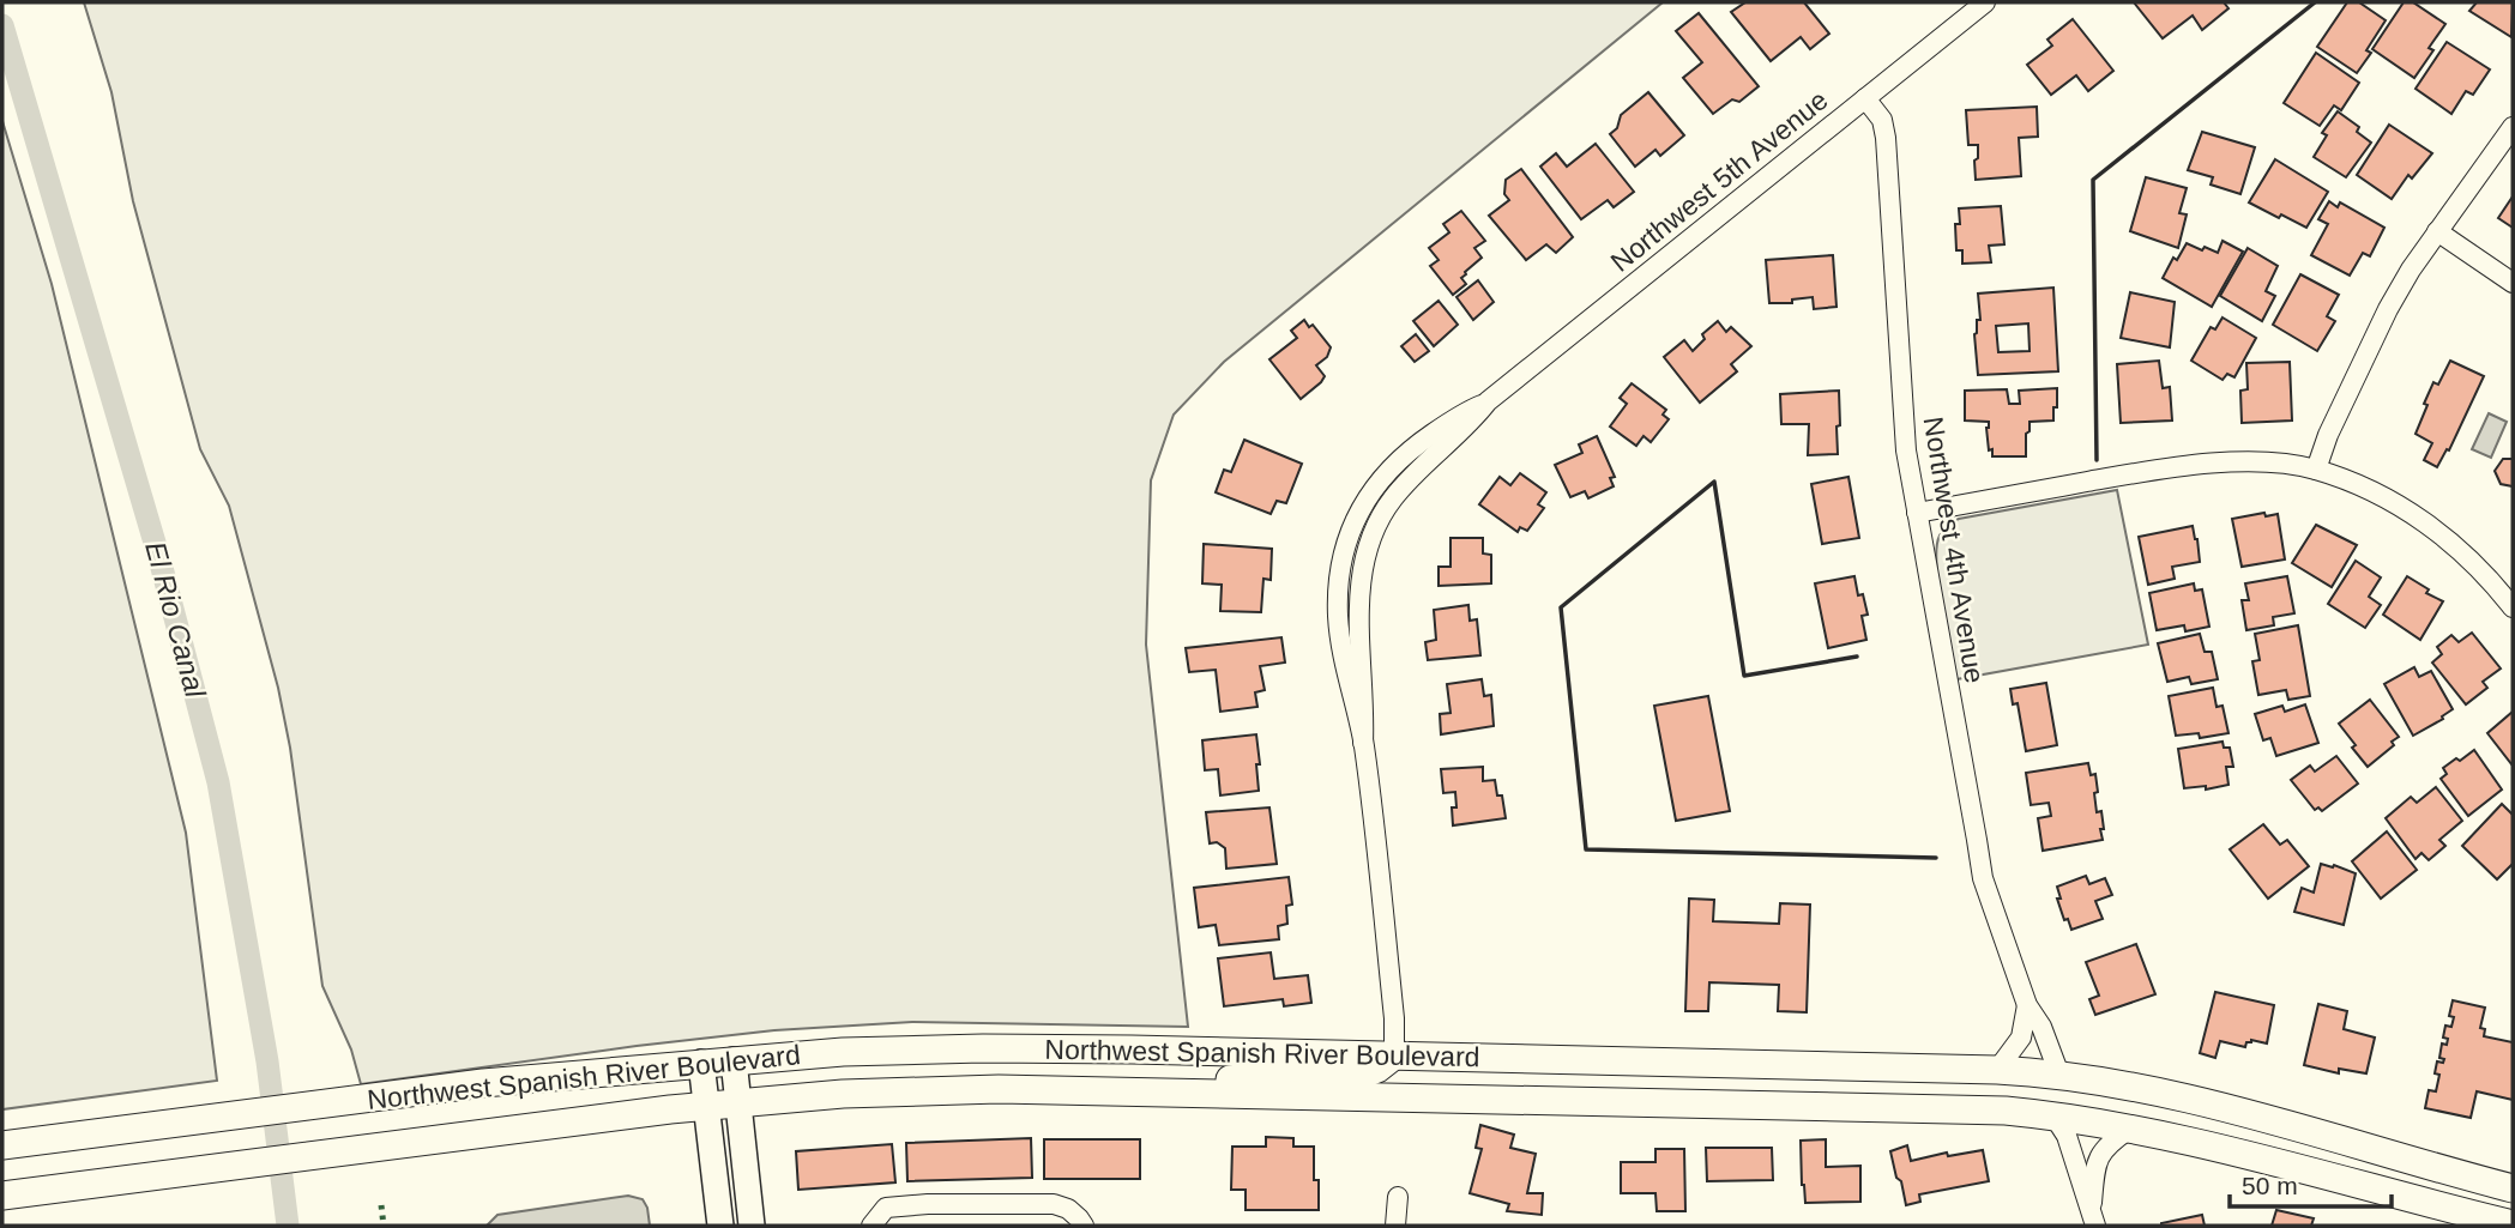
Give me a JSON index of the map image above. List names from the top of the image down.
{
  "streets": {
    "main road": ["Northwest Spanish River Boulevard"],
    "street": ["Northwest 5th Avenue", "Northwest 4th Avenue"]
  },
  "crossings": [
    ["Northwest 5th Avenue", "Northwest 4th Avenue"],
    ["Northwest 5th Avenue", "Northwest Spanish River Boulevard"],
    ["Northwest 4th Avenue", "Northwest Spanish River Boulevard"]
  ],
  "water": ["El Rio Canal"],
  "scale_bar": "50 m"
}
